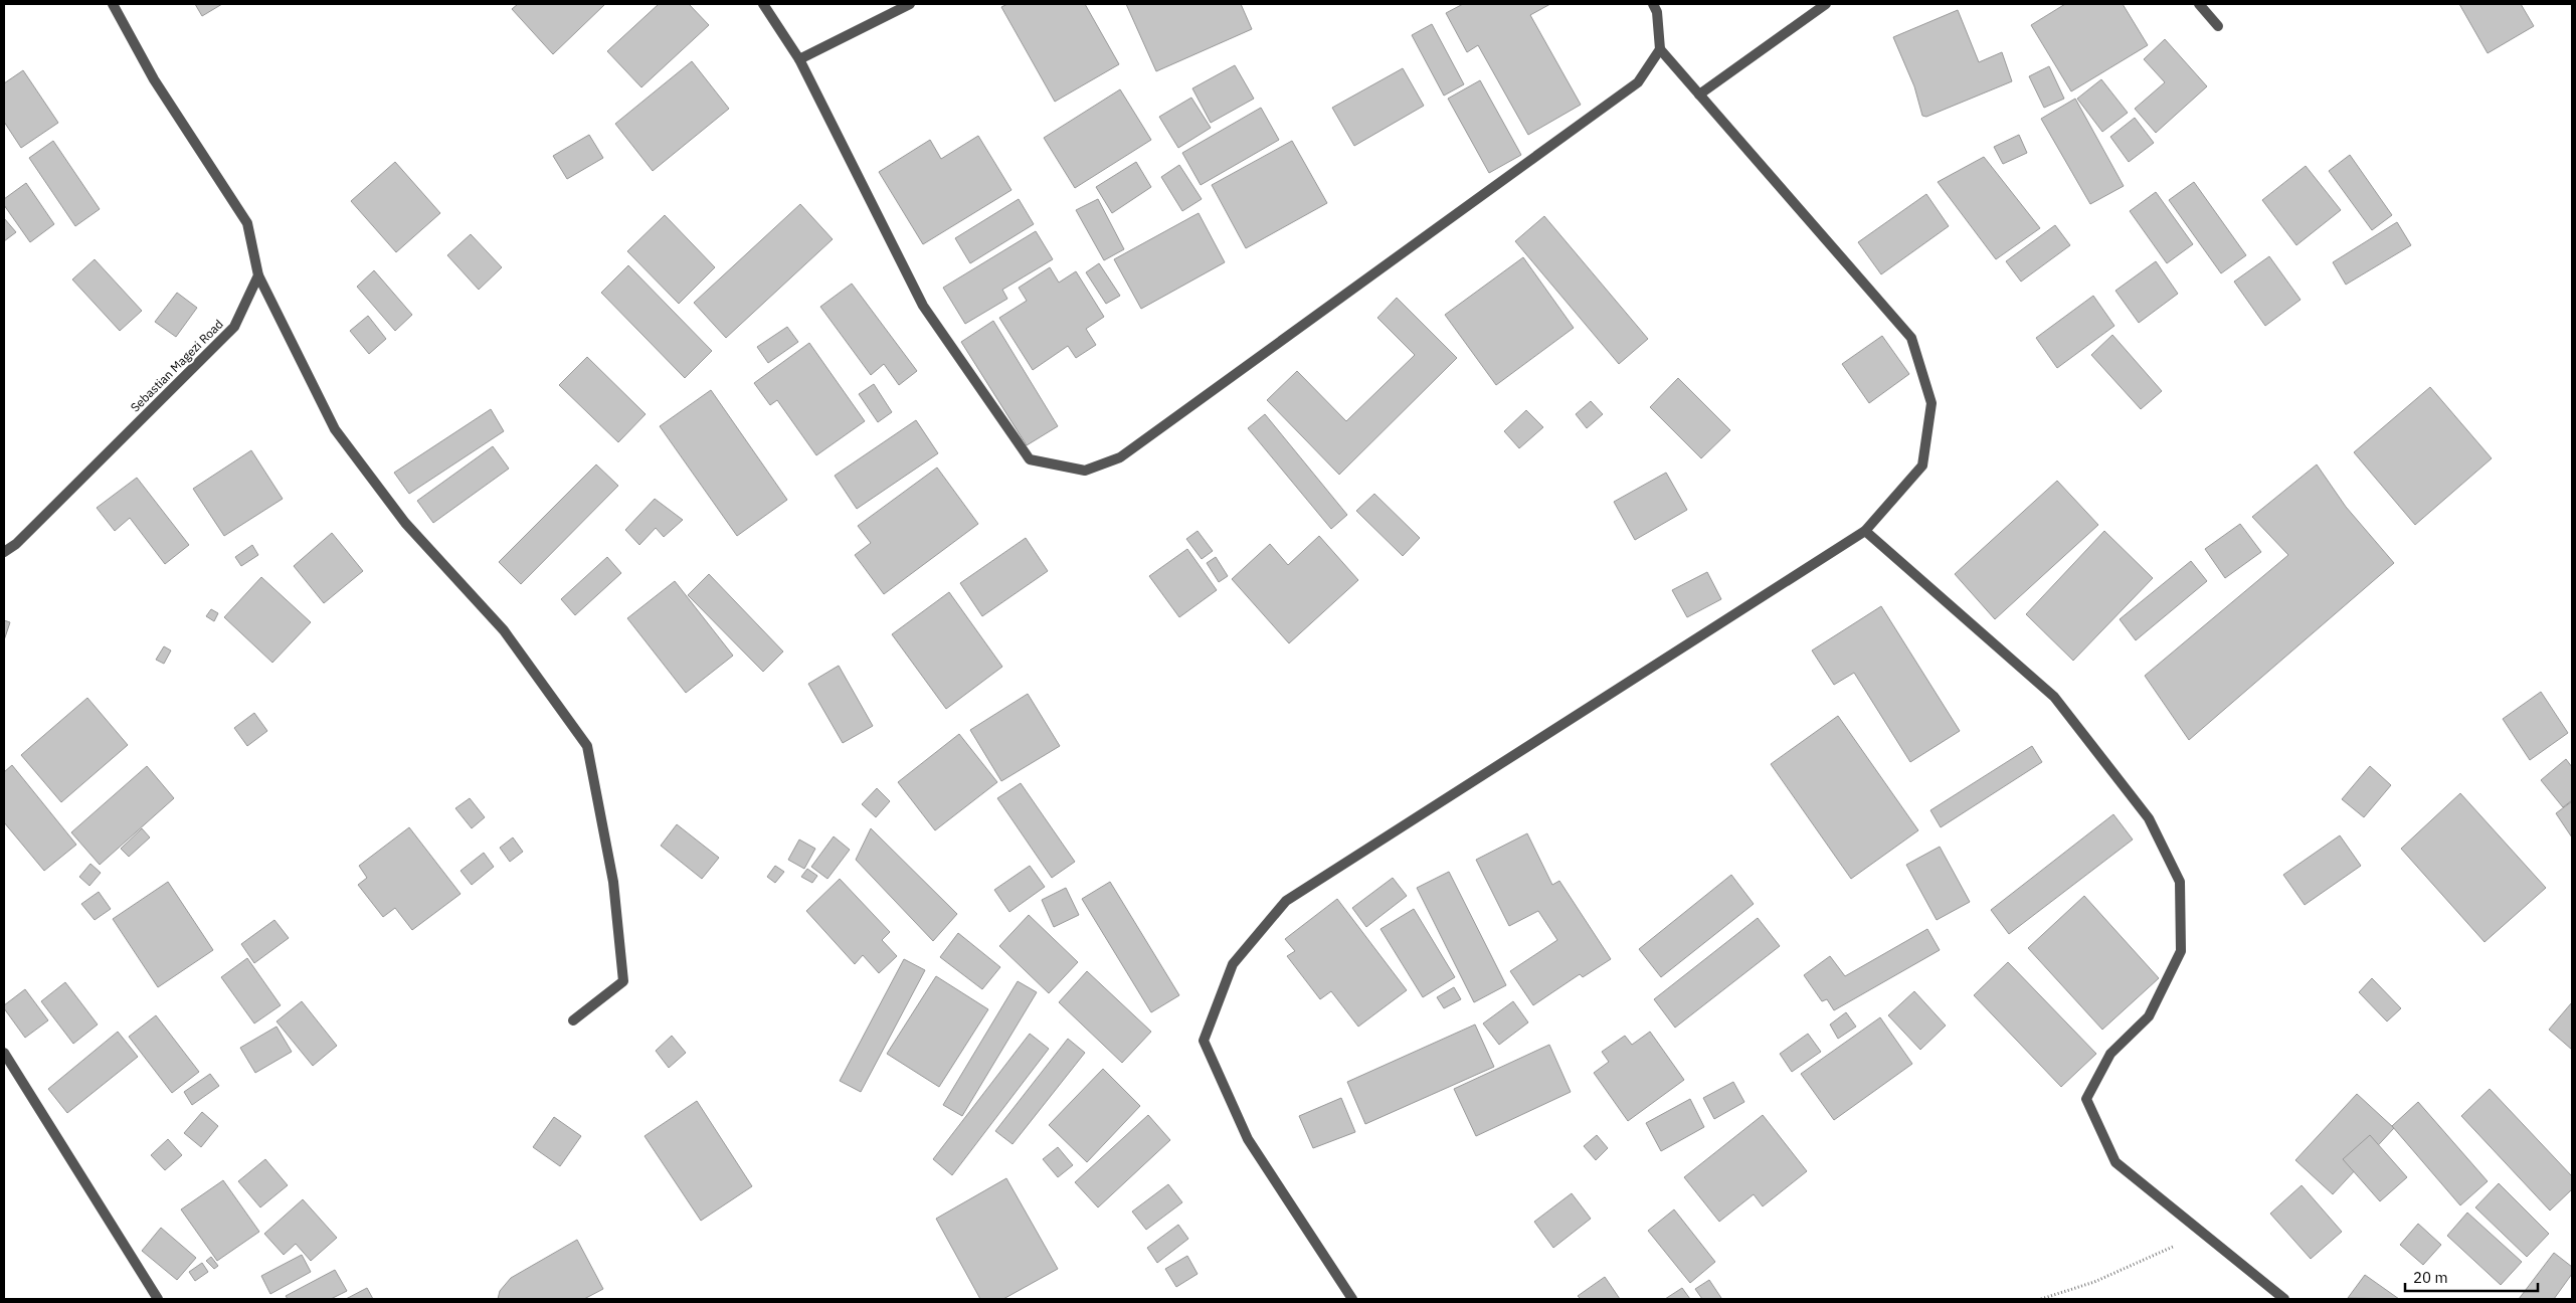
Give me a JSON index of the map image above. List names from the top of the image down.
{
  "streets": {
    "street": ["Sebastian Magezi Road"]
  },
  "scale_bar": "20 m"
}
